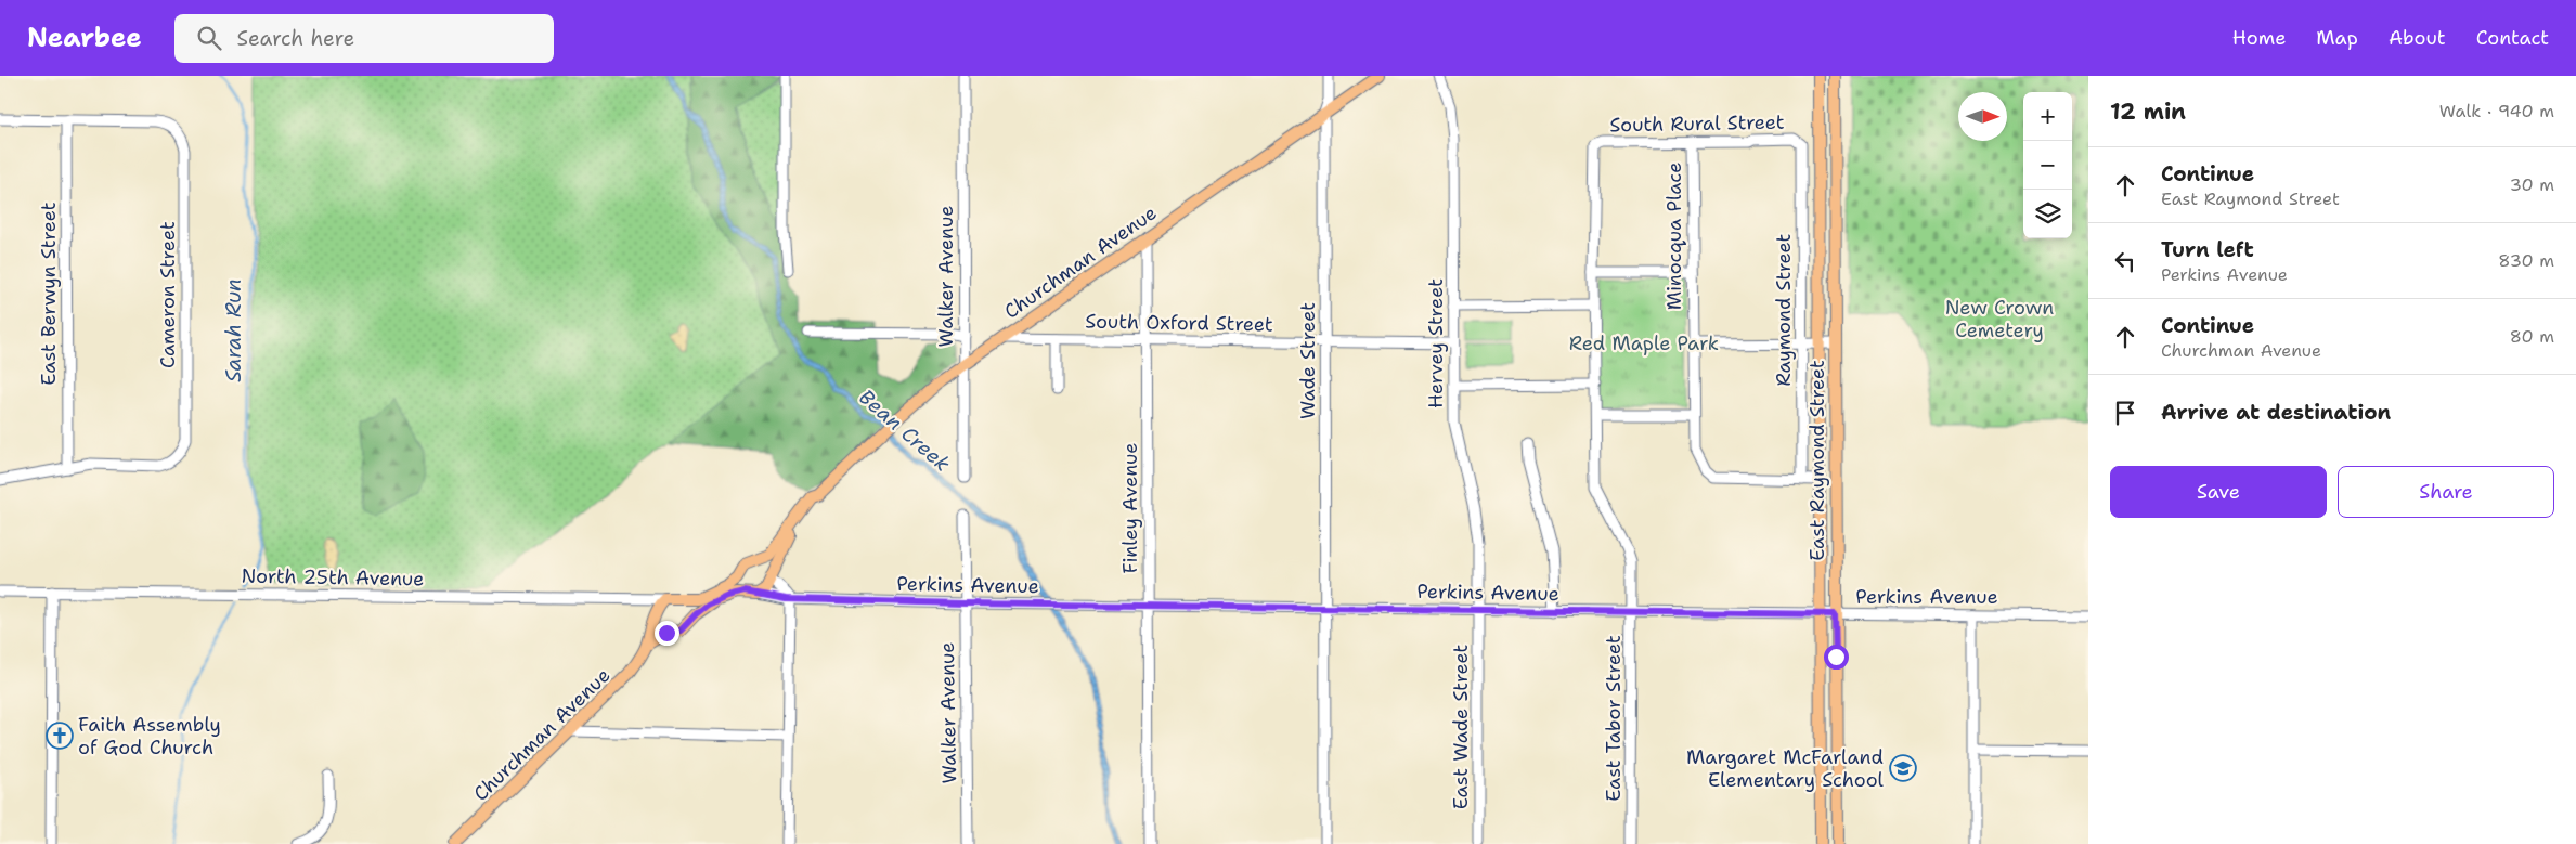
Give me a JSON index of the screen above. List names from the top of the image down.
{
  "streets": {
    "main road": ["Churchman Avenue", "East Raymond Street"],
    "street": [
      "South Rural Street",
      "Minocqua Place",
      "Walker Avenue",
      "East Berwyn Street",
      "Cameron Street",
      "Raymond Street",
      "South Oxford Street",
      "Hervey Street",
      "Wade Street",
      "Finley Avenue",
      "North 25th Avenue",
      "Perkins Avenue",
      "East Tabor Street",
      "East Wade Street"
    ]
  },
  "crossings": [
    ["South Rural Street", "Minocqua Place"],
    ["South Rural Street", "Raymond Street"],
    ["South Rural Street", "East Tabor Street"],
    ["Minocqua Place", "Raymond Street"],
    ["Minocqua Place", "East Raymond Street"],
    ["Churchman Avenue", "Walker Avenue"],
    ["Churchman Avenue", "South Oxford Street"],
    ["Churchman Avenue", "Wade Street"],
    ["Churchman Avenue", "Finley Avenue"],
    ["Churchman Avenue", "North 25th Avenue"],
    ["Churchman Avenue", "Perkins Avenue"],
    ["Walker Avenue", "Perkins Avenue"],
    ["East Berwyn Street", "Cameron Street"],
    ["South Oxford Street", "Hervey Street"],
    ["South Oxford Street", "Wade Street"],
    ["South Oxford Street", "Finley Avenue"],
    ["Hervey Street", "Perkins Avenue"],
    ["Hervey Street", "East Wade Street"],
    ["Wade Street", "Perkins Avenue"],
    ["East Raymond Street", "Perkins Avenue"],
    ["Finley Avenue", "Perkins Avenue"],
    ["Perkins Avenue", "East Tabor Street"],
    ["Perkins Avenue", "East Wade Street"]
  ],
  "water": ["Sarah Run", "Bean Creek"],
  "parks": ["New Crown Cemetery", "Red Maple Park"],
  "places": {
    "church": ["Faith Assembly of God Church"],
    "school or university": ["Margaret McFarland Elementary School"]
  },
  "north": "right",
  "page": {
    "header": "Nearbee",
    "search": "Search here",
    "nav": [
      "Home",
      "Map",
      "About",
      "Contact"
    ],
    "heading": ["12 min", "Walk · 940 m"],
    "map_buttons": ["+", "−"],
    "list": [
      ["Continue", "East Raymond Street", "30 m"],
      ["Turn left", "Perkins Avenue", "830 m"],
      ["Continue", "Churchman Avenue", "80 m"],
      "Arrive at destination"
    ],
    "buttons": ["Save", "Share"]
  }
}
